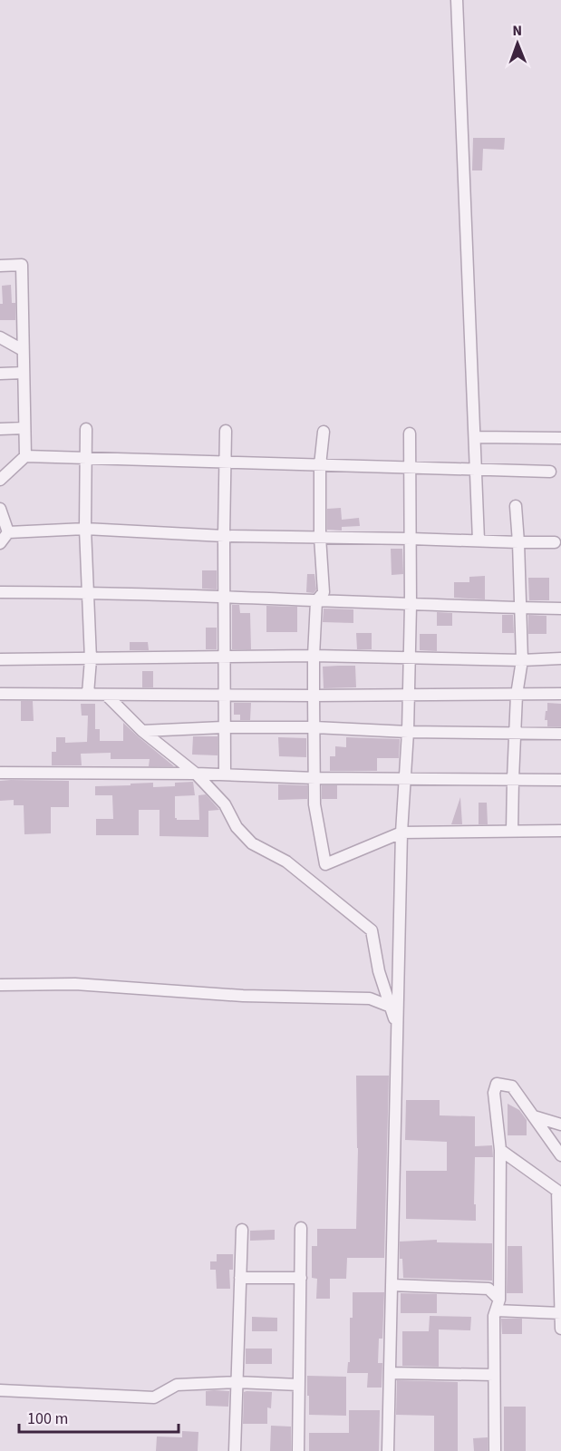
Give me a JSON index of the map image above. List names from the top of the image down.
{
  "scale_bar": "100 m",
  "north": "top"
}
